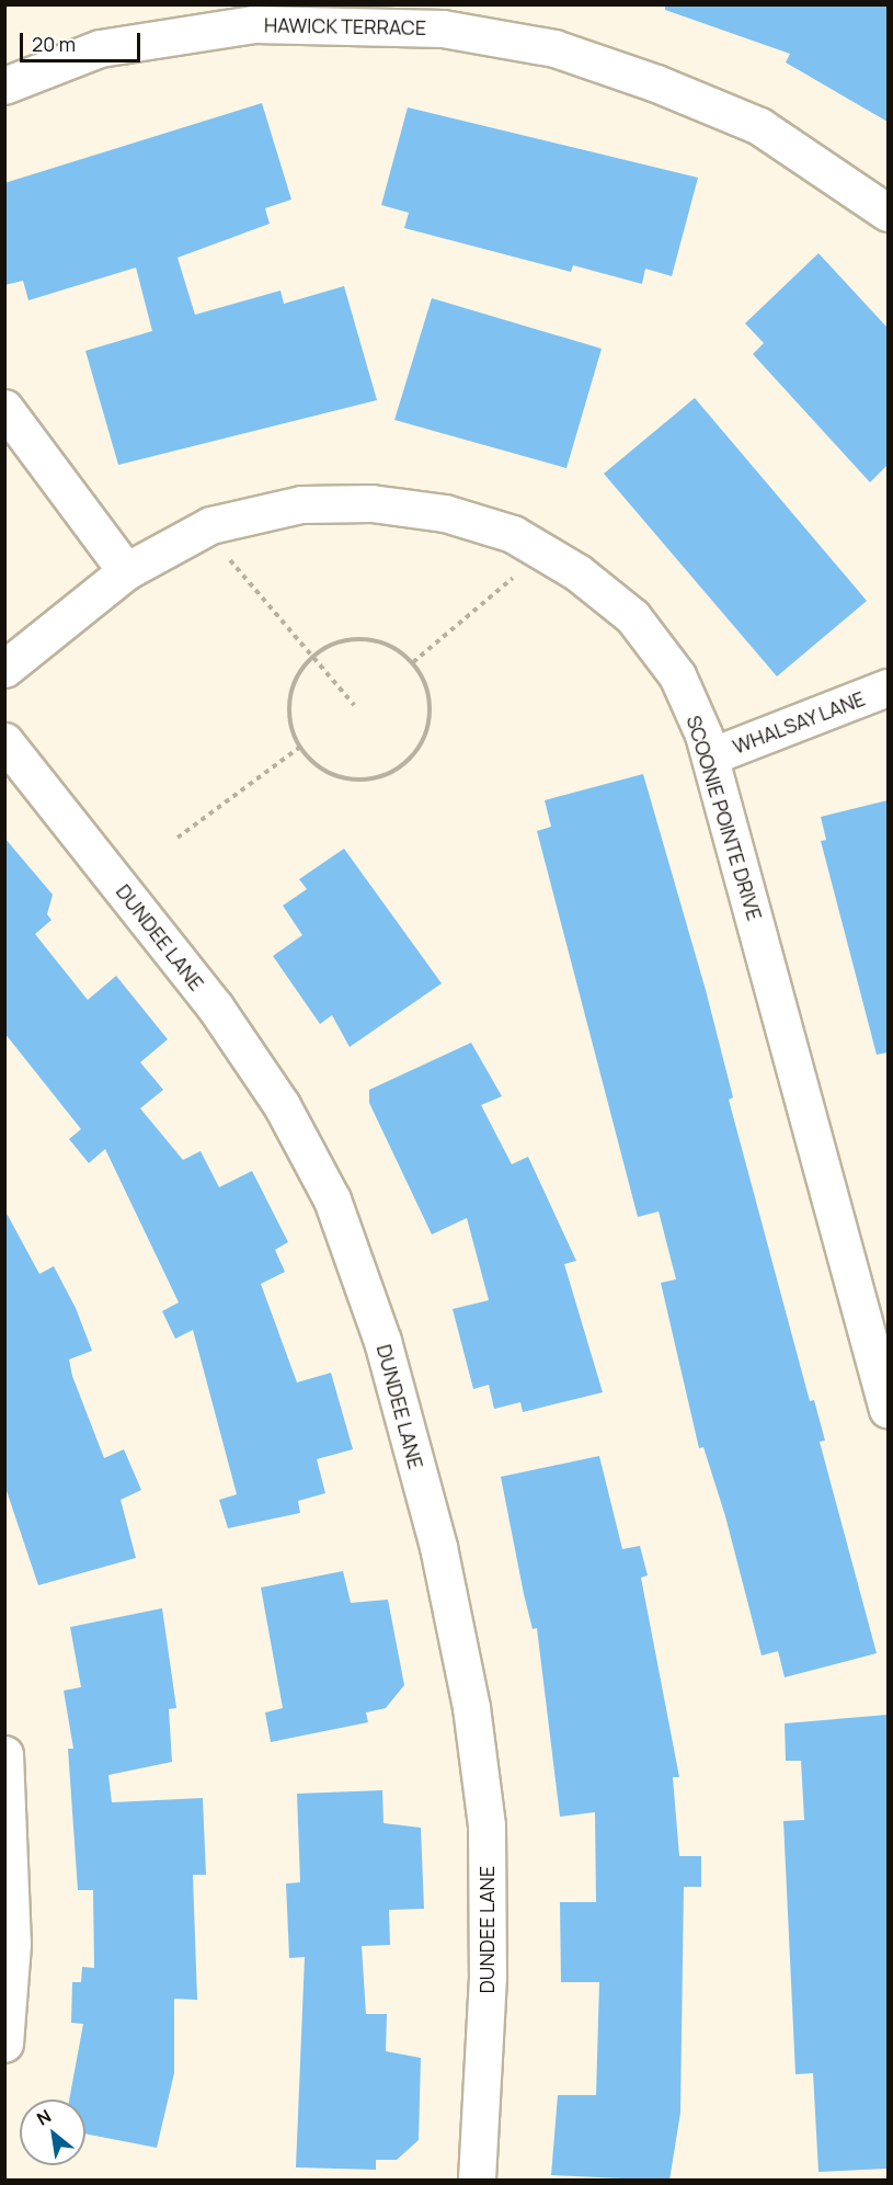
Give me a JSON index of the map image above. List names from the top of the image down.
{
  "streets": {
    "street": [
      "HAWICK TERRACE",
      "WHALSAY LANE",
      "SCOONIE POINTE DRIVE",
      "DUNDEE LANE"
    ]
  },
  "crossings": [
    ["WHALSAY LANE", "SCOONIE POINTE DRIVE"]
  ],
  "scale_bar": "20 m",
  "north": "top left"
}
